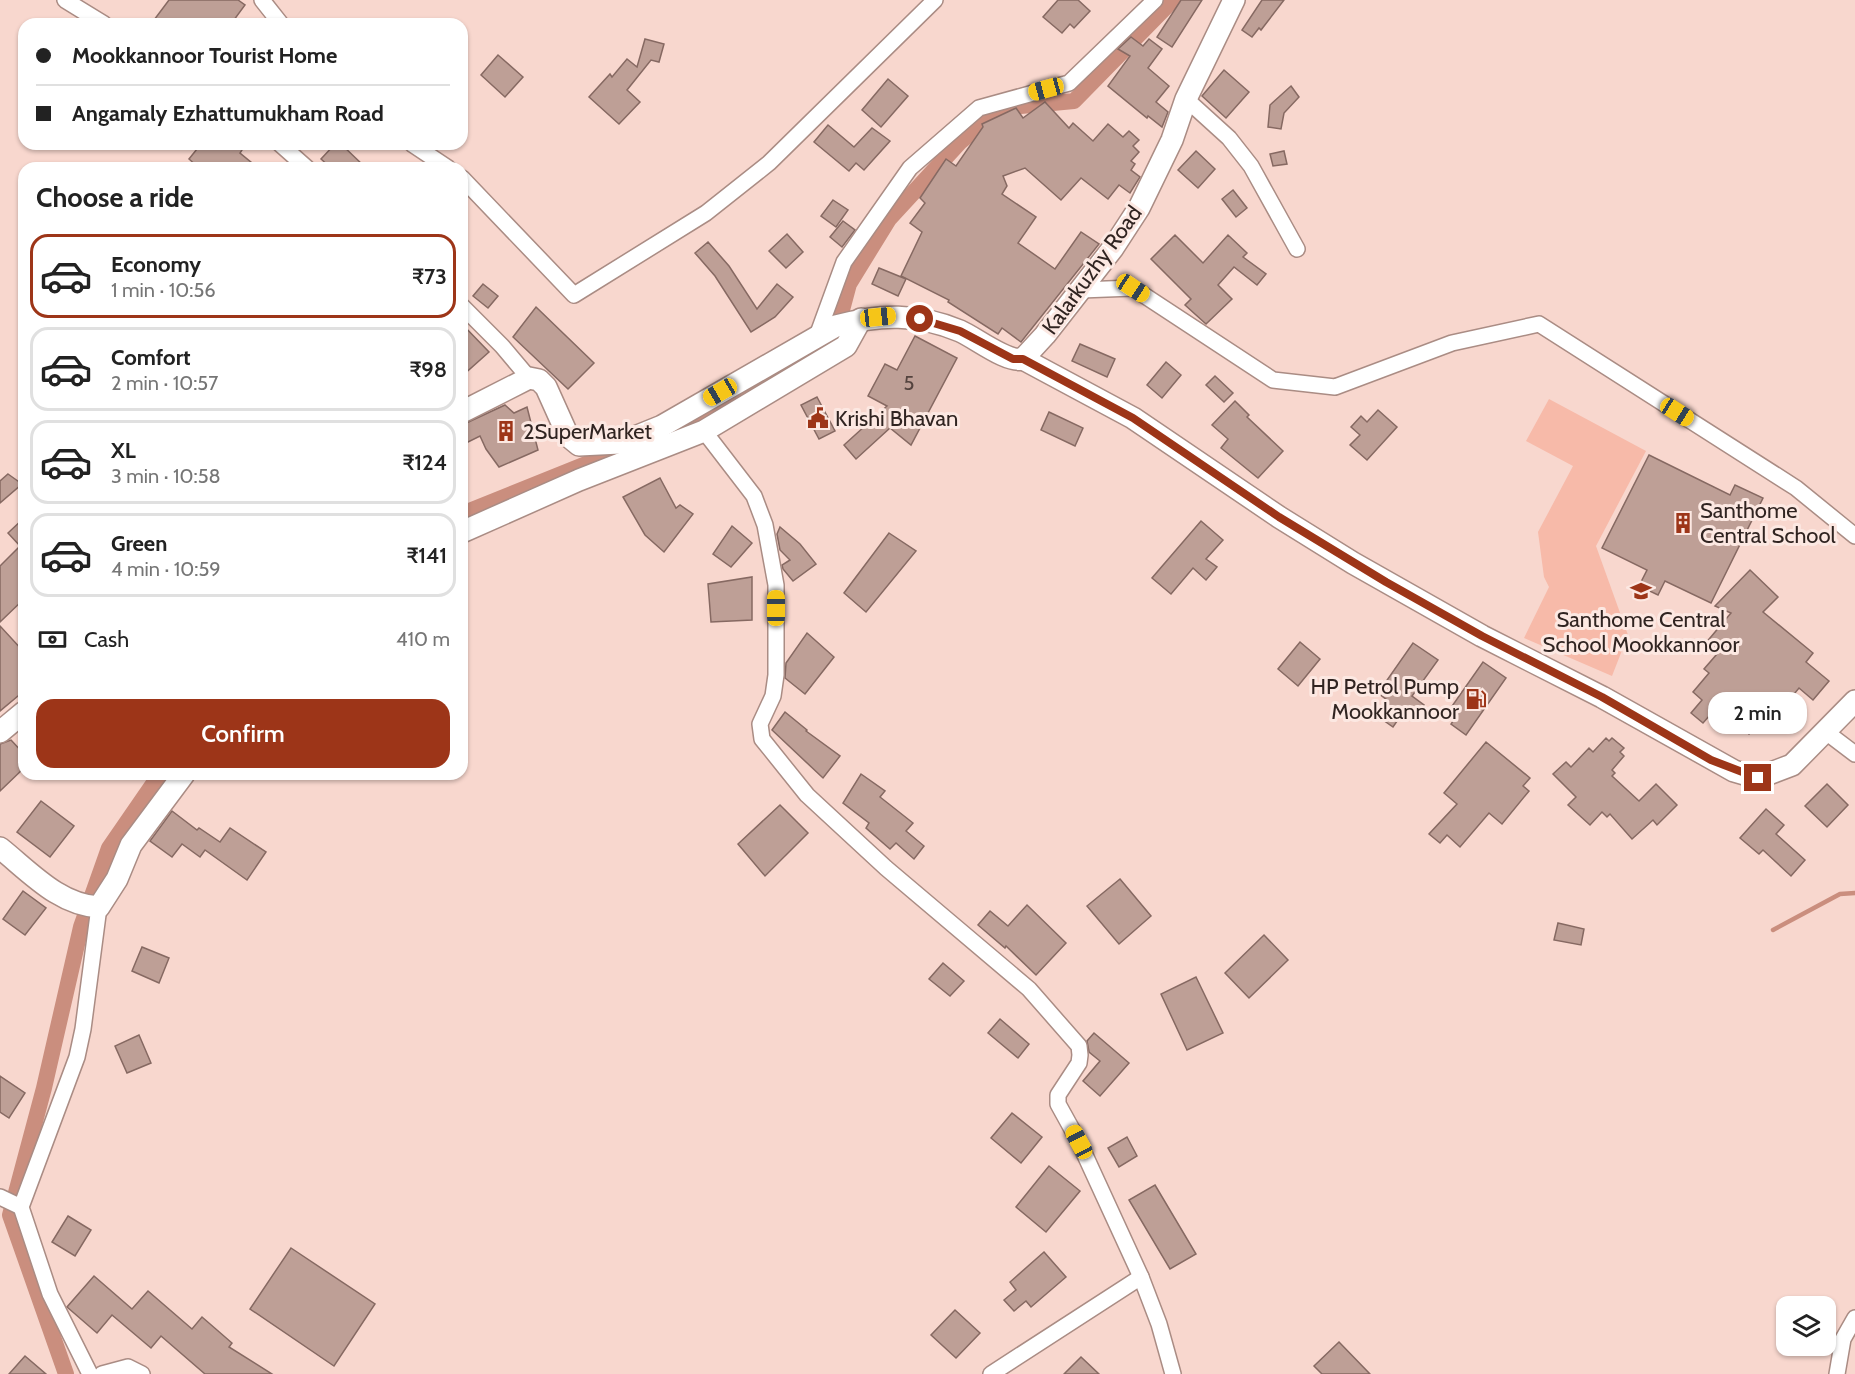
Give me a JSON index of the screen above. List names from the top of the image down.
{
  "streets": {
    "street": ["Kalarkuzhy Road"]
  },
  "places": {
    "public building": ["Krishi Bhavan"],
    "building": ["2SuperMarket", "Santhome Central School"],
    "school or university": ["Santhome Central School Mookkannoor"],
    "fuel station": ["HP Petrol Pump Mookkannoor"]
  },
  "house_numbers": ["5"],
  "page": {
    "banner": ["Mookkannoor Tourist Home", "Angamaly Ezhattumukham Road"],
    "heading": "Choose a ride",
    "list": [
      {
        "name": "Economy",
        "note": "1 min · 10:56",
        "value": "₹73"
      },
      {
        "name": "Comfort",
        "note": "2 min · 10:57",
        "value": "₹98"
      },
      {
        "name": "XL",
        "note": "3 min · 10:58",
        "value": "₹124"
      },
      {
        "name": "Green",
        "note": "4 min · 10:59",
        "value": "₹141"
      }
    ],
    "pay": ["Cash", "410 m"],
    "buttons": "Confirm",
    "bubble": "2 min"
  }
}
